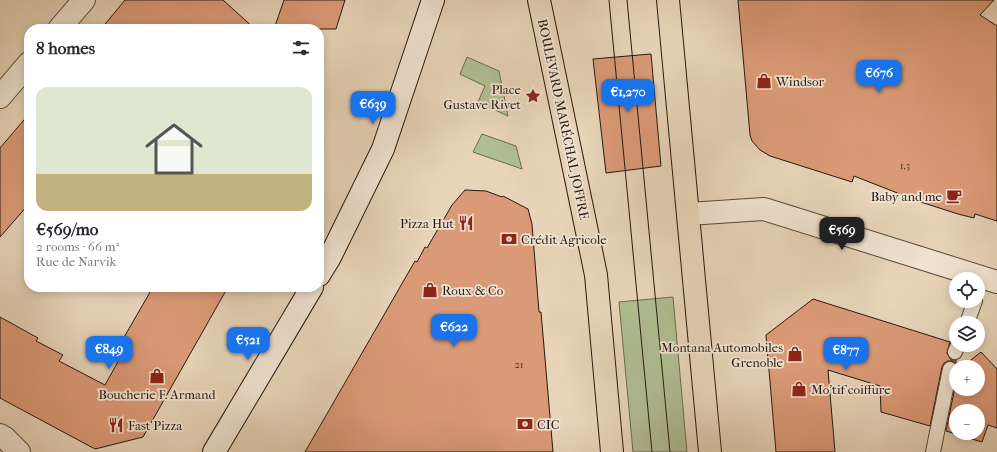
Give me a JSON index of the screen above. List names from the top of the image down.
{
  "streets": {
    "main road": ["BOULEVARD MARÉCHAL JOFFRE"]
  },
  "places": {
    "shop": [
      "Windsor",
      "Roux & Co",
      "Montana Automobiles Grenoble",
      "Boucherie F. Armand",
      "Mo'tif coiffure"
    ],
    "place": ["Place Gustave Rivet"],
    "cafe": ["Baby and me"],
    "restaurant": ["Pizza Hut", "Fast Pizza"],
    "bank": ["Crédit Agricole", "CIC"]
  },
  "house_numbers": ["1,3", "21"],
  "page": {
    "heading": "8 homes",
    "price": [
      "€676",
      "€1,270",
      "€639",
      "€569",
      "€622",
      "€521",
      "€849",
      "€877"
    ],
    "list": [
      {
        "name": "€569/mo",
        "note": "2 rooms · 66 m² · Rue de Narvik"
      }
    ],
    "map_buttons": ["+", "−"]
  }
}
